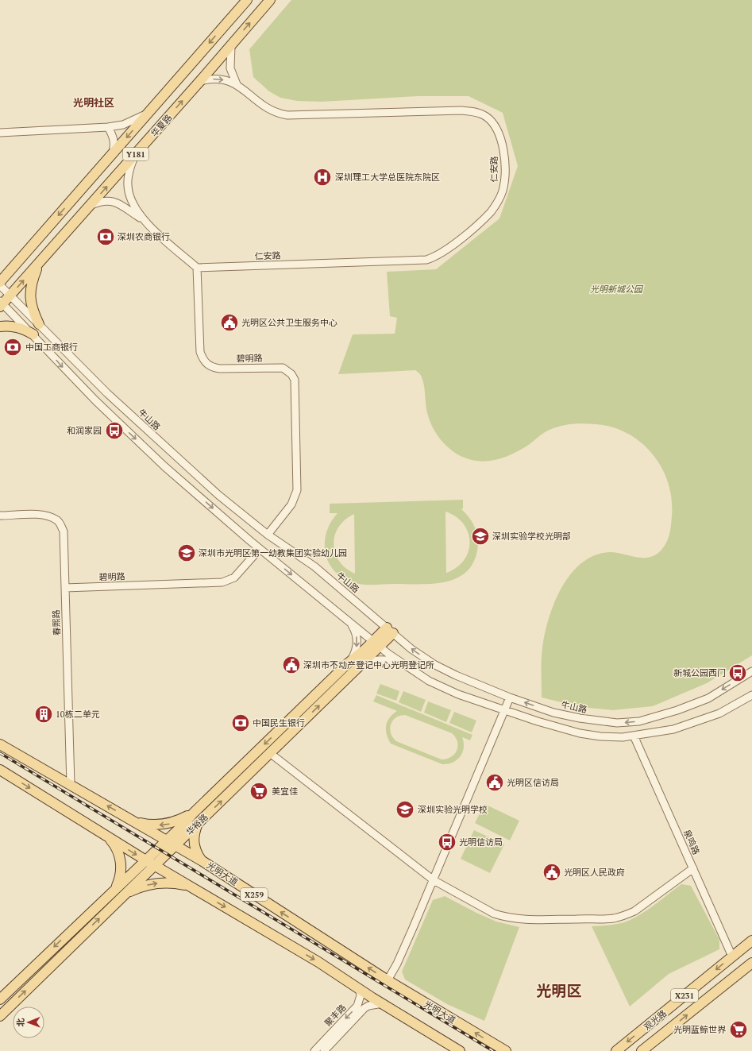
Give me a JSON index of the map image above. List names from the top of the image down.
{
  "streets": {
    "main road": [
      "华夏路",
      "Y181",
      "华裕路",
      "光明大道",
      "X259",
      "X231",
      "观光路"
    ],
    "street": [
      "仁安路",
      "碧明路",
      "牛山路",
      "春熙路",
      "泉鸣路",
      "聚丰路"
    ]
  },
  "crossings": [
    ["华夏路", "仁安路"],
    ["华夏路", "牛山路"],
    ["仁安路", "碧明路"],
    ["碧明路", "牛山路"],
    ["碧明路", "春熙路"],
    ["牛山路", "华裕路"],
    ["春熙路", "光明大道"],
    ["华裕路", "光明大道"],
    ["华裕路", "X259"],
    ["泉鸣路", "观光路"],
    ["X259", "聚丰路"]
  ],
  "districts": ["光明社区", "光明区"],
  "parks": ["光明新城公园"],
  "places": {
    "hospital": ["深圳理工大学总医院东院区"],
    "bank": ["深圳农商银行", "中国工商银行", "中国民生银行"],
    "public building": [
      "光明区公共卫生服务中心",
      "深圳市不动产登记中心光明登记所",
      "光明区信访局",
      "光明区人民政府"
    ],
    "bus stop": ["和润家园", "新城公园西门", "光明信访局"],
    "school or university": ["深圳实验学校光明部", "深圳市光明区第一幼教集团实验幼儿园", "深圳实验光明学校"],
    "building": ["10栋二单元"],
    "supermarket": ["美宜佳", "光明蓝鲸世界"]
  },
  "north": "left"
}
